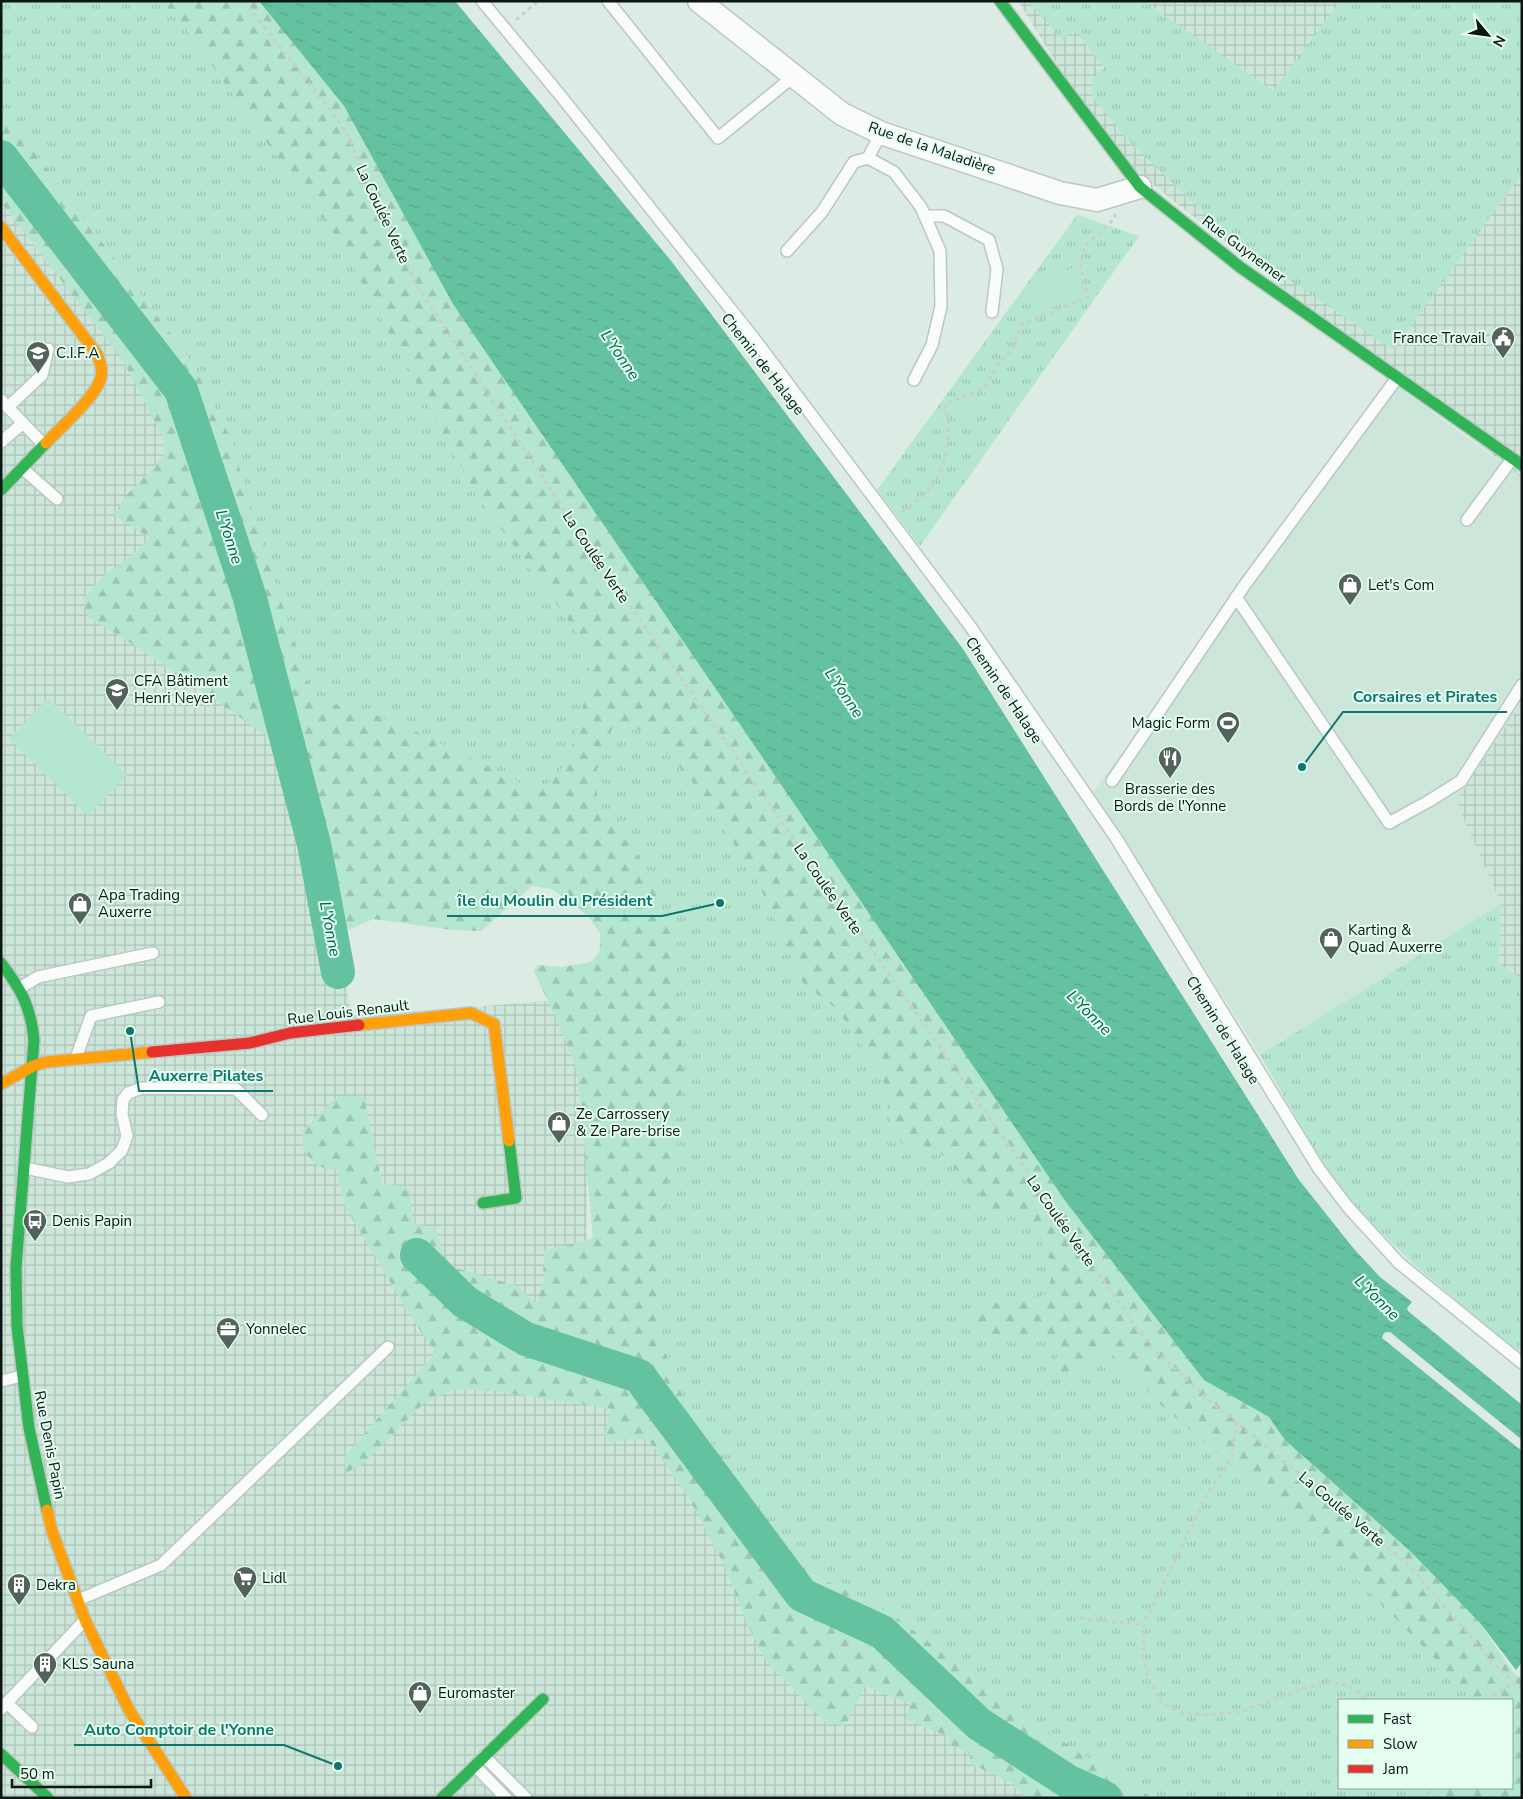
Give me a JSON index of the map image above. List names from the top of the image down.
{
  "streets": {
    "street": [
      "Rue de la Maladière",
      "Rue Guynemer",
      "Rue Louis Renault",
      "Rue Denis Papin"
    ],
    "path": ["La Coulée Verte"]
  },
  "crossings": [
    ["Rue de la Maladière", "Rue Guynemer"],
    ["Rue Louis Renault", "Rue Denis Papin"]
  ],
  "water": ["L'Yonne"],
  "places": {
    "public building": ["France Travail"],
    "school or university": ["C.I.F.A", "CFA Bâtiment Henri Neyer"],
    "shop": [
      "Let's Com",
      "Apa Trading Auxerre",
      "Karting & Quad Auxerre",
      "Ze Carrossery & Ze Pare-brise",
      "Euromaster"
    ],
    "sports": ["Magic Form"],
    "other": [
      "Corsaires et Pirates",
      "île du Moulin du Président",
      "Auxerre Pilates",
      "Auto Comptoir de l'Yonne"
    ],
    "restaurant": ["Brasserie des Bords de l'Yonne"],
    "bus stop": ["Denis Papin"],
    "office": ["Yonnelec"],
    "supermarket": ["Lidl"],
    "building": ["Dekra", "KLS Sauna"]
  },
  "legend": ["Fast", "Slow", "Jam"],
  "scale_bar": "50 m",
  "north": "bottom right"
}
